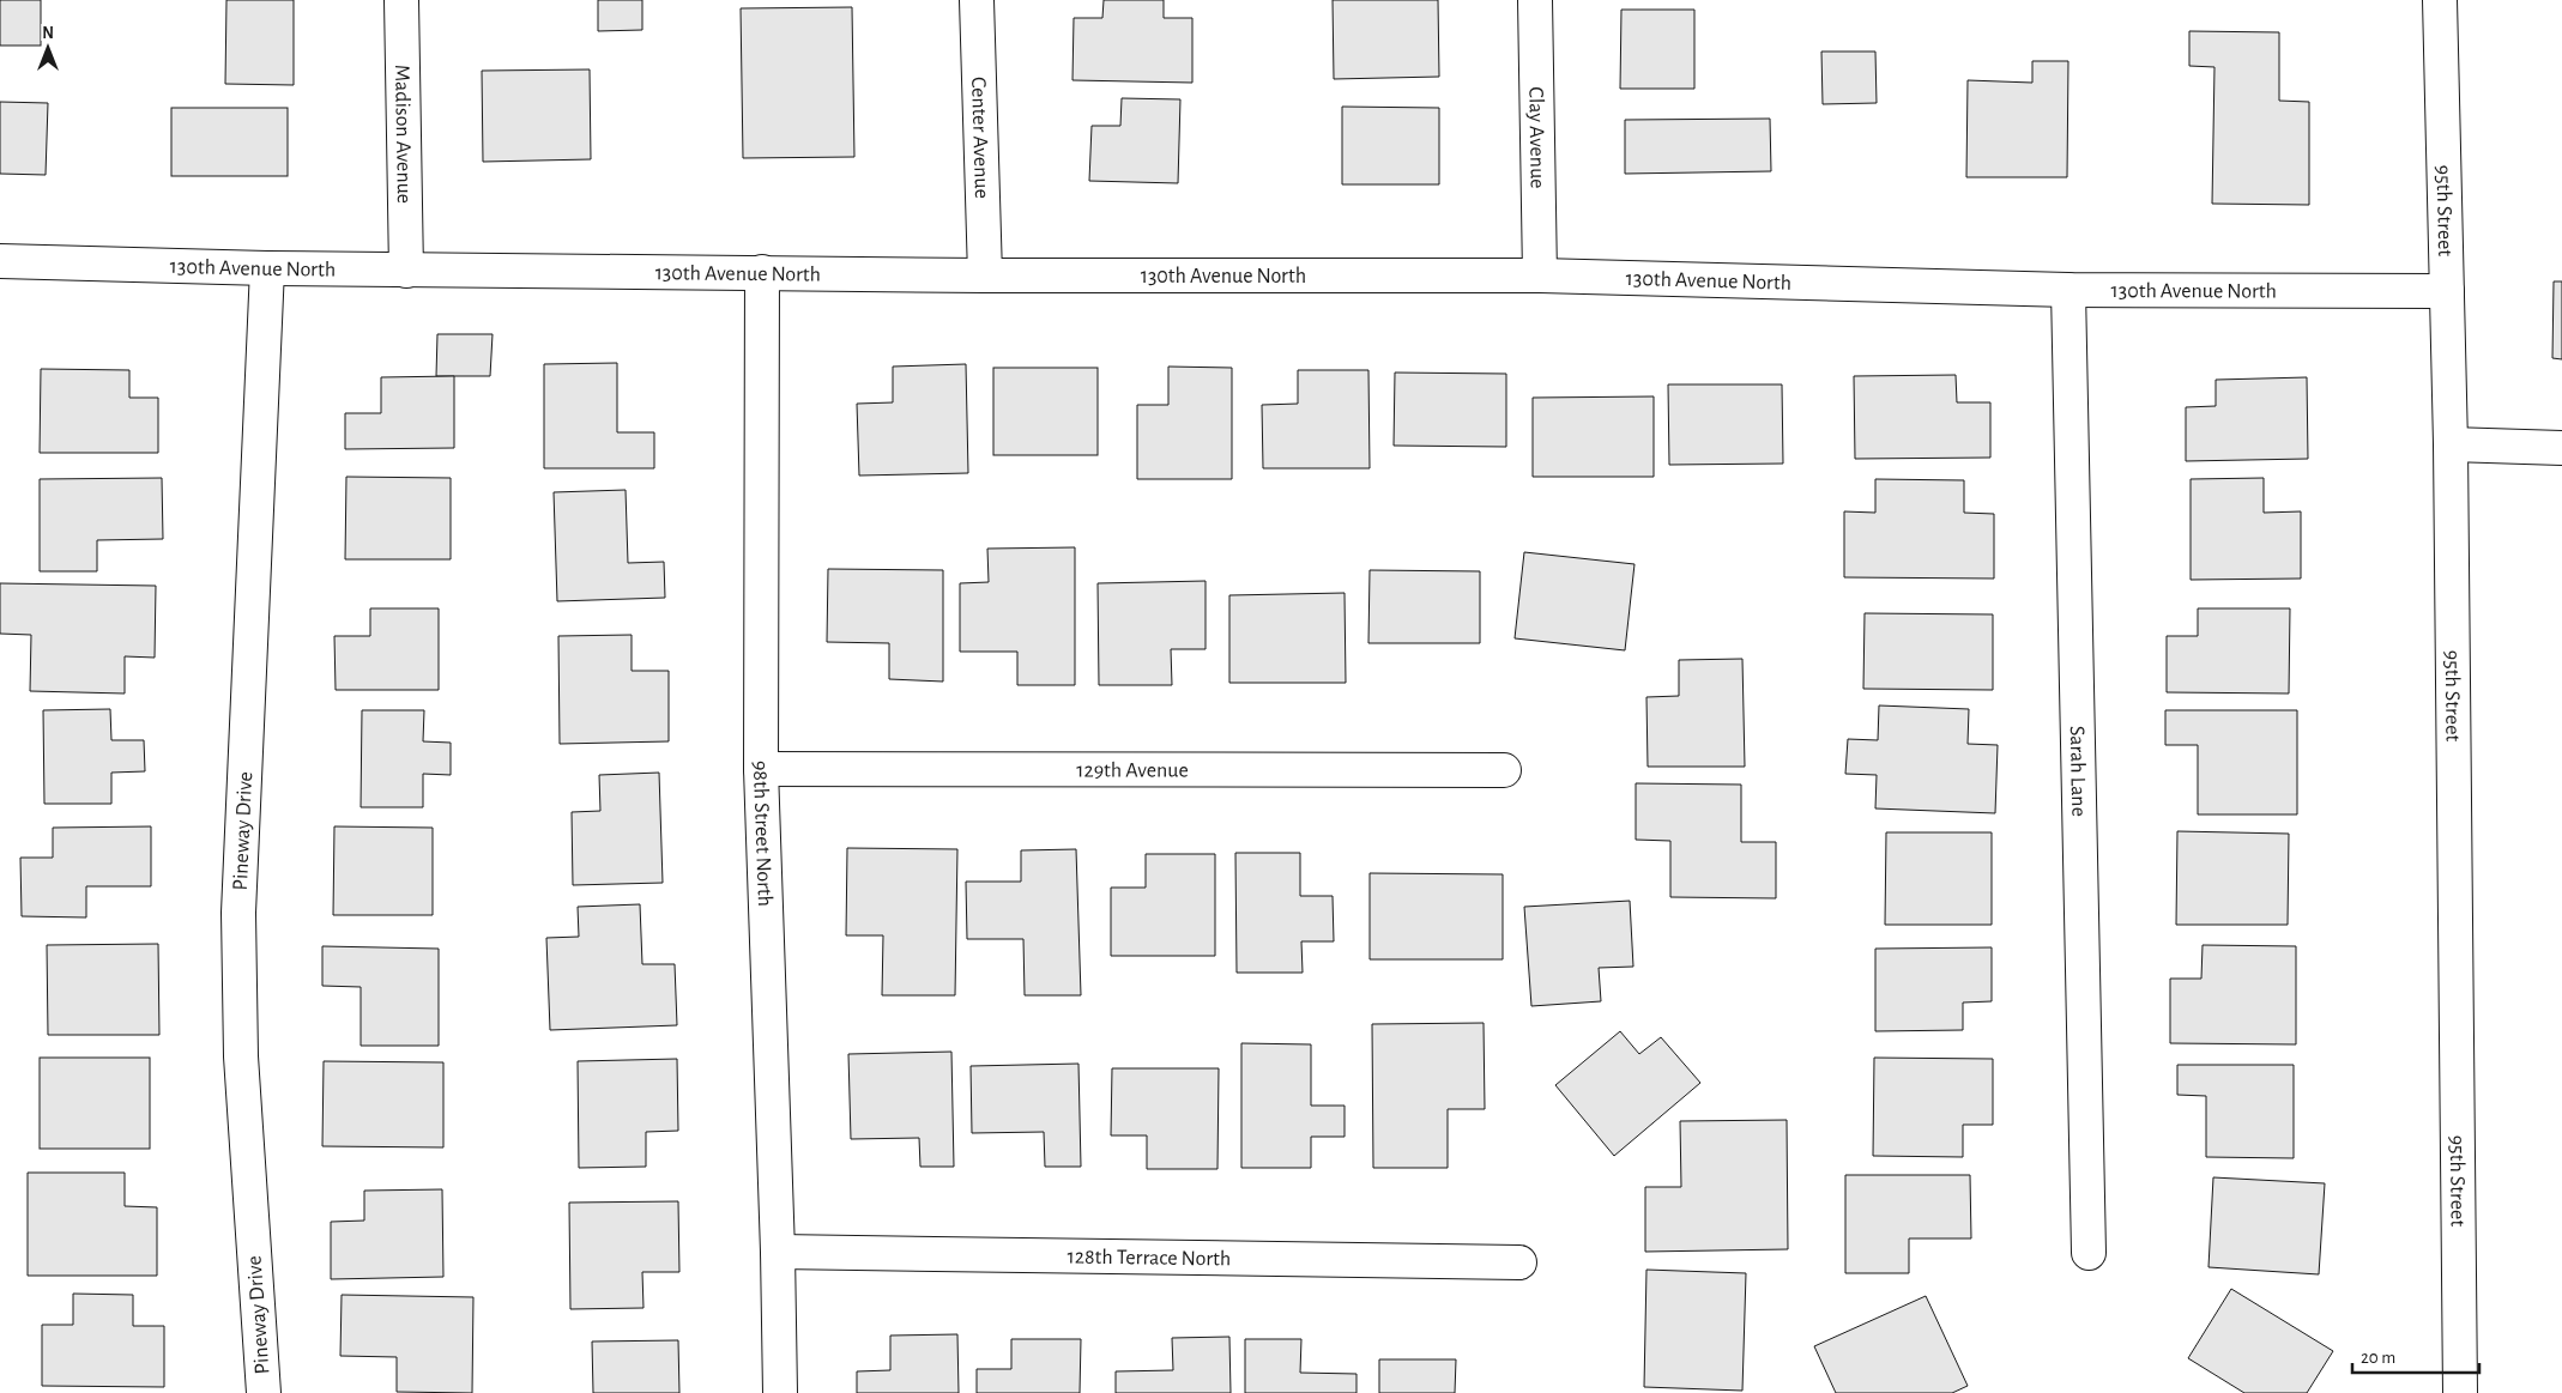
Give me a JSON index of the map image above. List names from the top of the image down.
{
  "streets": {
    "street": [
      "Madison Avenue",
      "Center Avenue",
      "Clay Avenue",
      "95th Street",
      "130th Avenue North",
      "129th Avenue",
      "Sarah Lane",
      "Pineway Drive",
      "98th Street North",
      "128th Terrace North"
    ]
  },
  "crossings": [
    ["Madison Avenue", "130th Avenue North"],
    ["Center Avenue", "130th Avenue North"],
    ["Clay Avenue", "130th Avenue North"],
    ["95th Street", "130th Avenue North"],
    ["130th Avenue North", "Sarah Lane"],
    ["130th Avenue North", "Pineway Drive"],
    ["130th Avenue North", "98th Street North"],
    ["129th Avenue", "98th Street North"],
    ["98th Street North", "128th Terrace North"]
  ],
  "scale_bar": "20 m",
  "north": "top"
}
